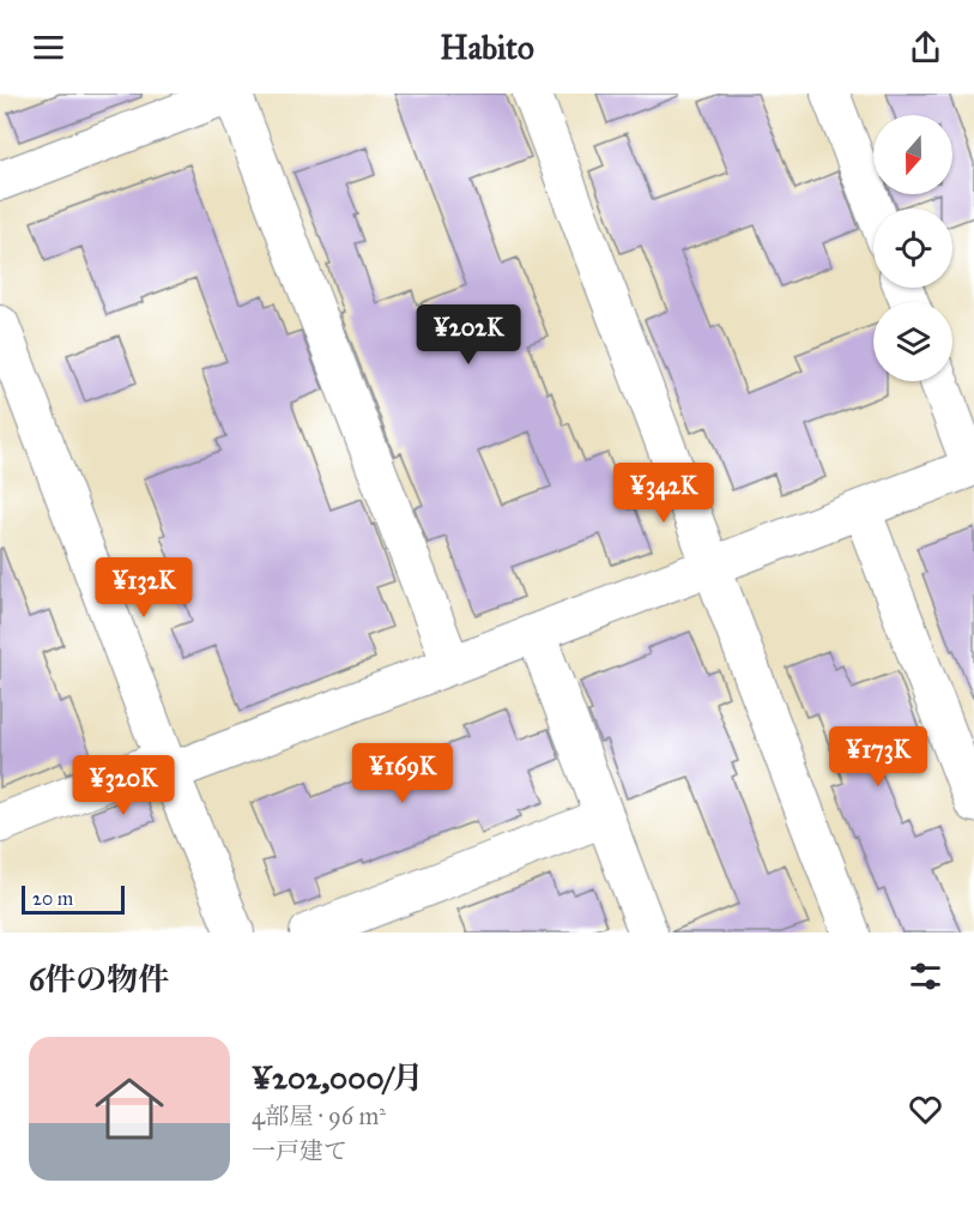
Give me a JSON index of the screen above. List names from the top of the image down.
{
  "scale_bar": "20 m",
  "north": "bottom",
  "page": {
    "header": "Habito",
    "price": [
      "¥202K",
      "¥342K",
      "¥132K",
      "¥173K",
      "¥169K",
      "¥320K"
    ],
    "scale": "20 m",
    "heading": "6件の物件",
    "list": [
      {
        "name": "¥202,000/月",
        "note": "4部屋 · 96 m² · 一戸建て"
      }
    ]
  }
}
